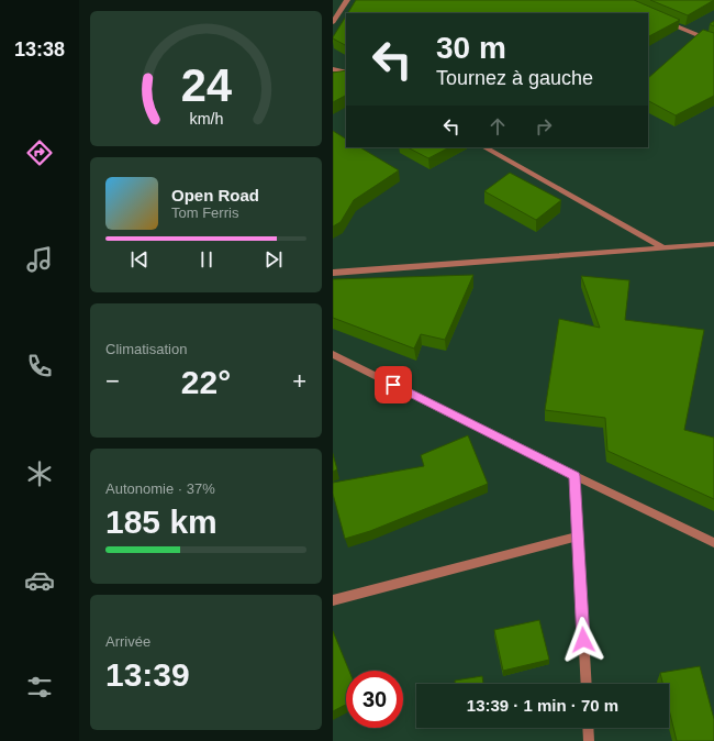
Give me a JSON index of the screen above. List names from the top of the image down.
{
  "page": {
    "tabs": "13:38",
    "turn": ["30 m", "Tournez à gauche"],
    "song": ["Open Road", "Tom Ferris"],
    "tile": [
      "Climatisation",
      ["Autonomie · 37%", "185 km"],
      ["Arrivée", "13:39"]
    ],
    "heat": ["−", "22°", "+"],
    "limit": "30",
    "trip": "13:39 · 1 min · 70 m",
    "gauge": ["24", "km/h"]
  }
}
